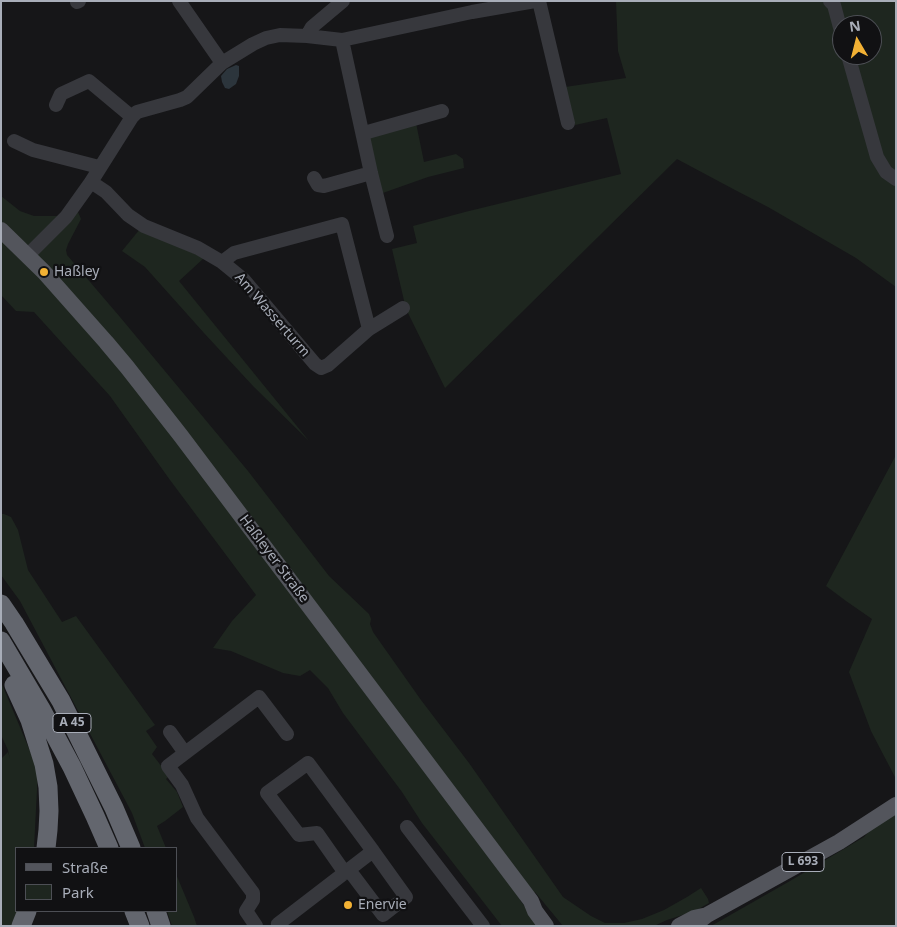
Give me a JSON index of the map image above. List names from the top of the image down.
{
  "streets": {
    "highway": ["A 45"],
    "main road": ["Haßleyer Straße", "L 693"],
    "street": ["Am Wasserturm"]
  },
  "places": ["Haßley", "Enervie"],
  "legend": ["Straße", "Park"],
  "north": "top"
}
